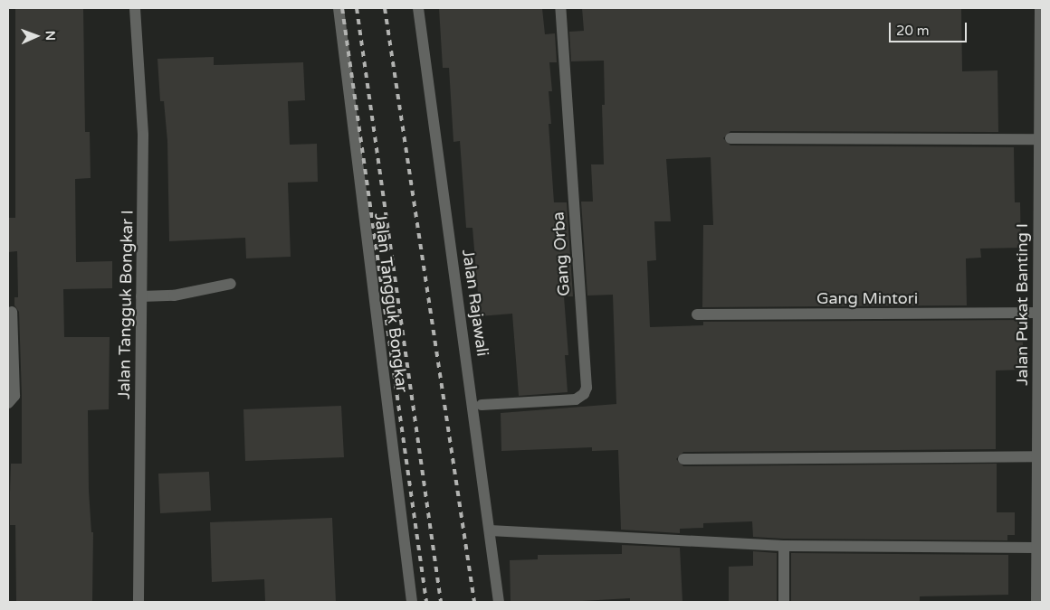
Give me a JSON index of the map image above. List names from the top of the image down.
{
  "streets": {
    "street": [
      "Gang Orba",
      "Gang Mintori",
      "Jalan Tangguk Bongkar",
      "Jalan Rajawali",
      "Jalan Tangguk Bongkar I",
      "Jalan Pukat Banting I"
    ]
  },
  "crossings": [
    ["Gang Mintori", "Jalan Pukat Banting I"]
  ],
  "scale_bar": "20 m",
  "north": "right"
}
